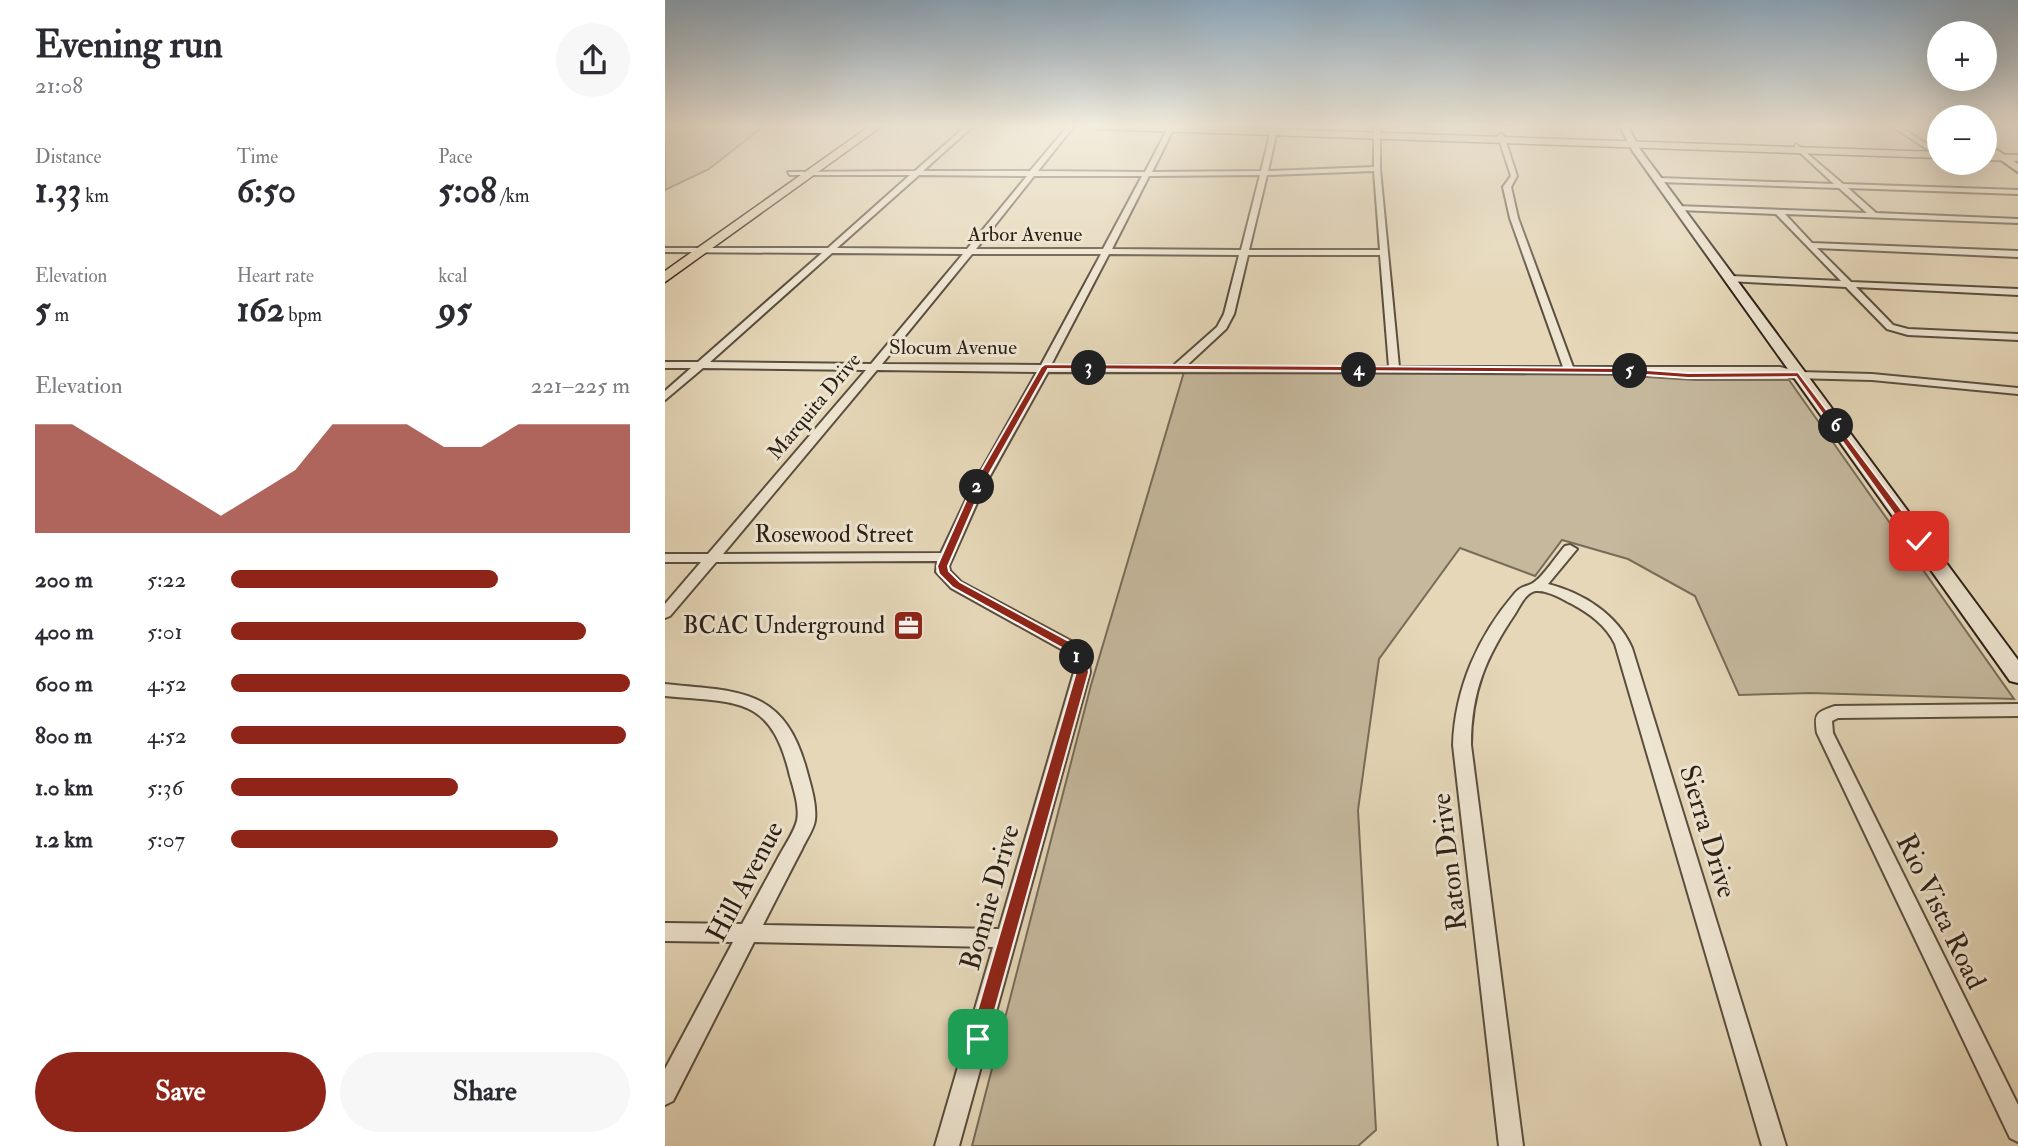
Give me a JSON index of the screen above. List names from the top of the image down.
{
  "streets": {
    "street": [
      "Arbor Avenue",
      "Slocum Avenue",
      "Marquita Drive",
      "Rosewood Street",
      "Sierra Drive",
      "Raton Drive",
      "Hill Avenue",
      "Bonnie Drive",
      "Rio Vista Road"
    ]
  },
  "crossings": [
    ["Arbor Avenue", "Marquita Drive"],
    ["Slocum Avenue", "Marquita Drive"],
    ["Marquita Drive", "Rosewood Street"],
    ["Rosewood Street", "Bonnie Drive"],
    ["Sierra Drive", "Raton Drive"]
  ],
  "places": {
    "office": ["BCAC Underground"]
  },
  "page": {
    "heading": ["Evening run", "21:08"],
    "map_buttons": ["+", "−"],
    "stats": [
      ["Distance", "1.33 km"],
      ["Time", "6:50"],
      ["Pace", "5:08 /km"],
      ["Elevation", "5 m"],
      ["Heart rate", "162 bpm"],
      ["kcal", "95"]
    ],
    "pins": [
      "3",
      "4",
      "5",
      "6",
      "2",
      "1"
    ],
    "chart": ["Elevation", "221–225 m"],
    "list": [
      {
        "name": "200 m",
        "note": "5:22"
      },
      {
        "name": "400 m",
        "note": "5:01"
      },
      {
        "name": "600 m",
        "note": "4:52"
      },
      {
        "name": "800 m",
        "note": "4:52"
      },
      {
        "name": "1.0 km",
        "note": "5:36"
      },
      {
        "name": "1.2 km",
        "note": "5:07"
      }
    ],
    "buttons": ["Save", "Share"]
  }
}
